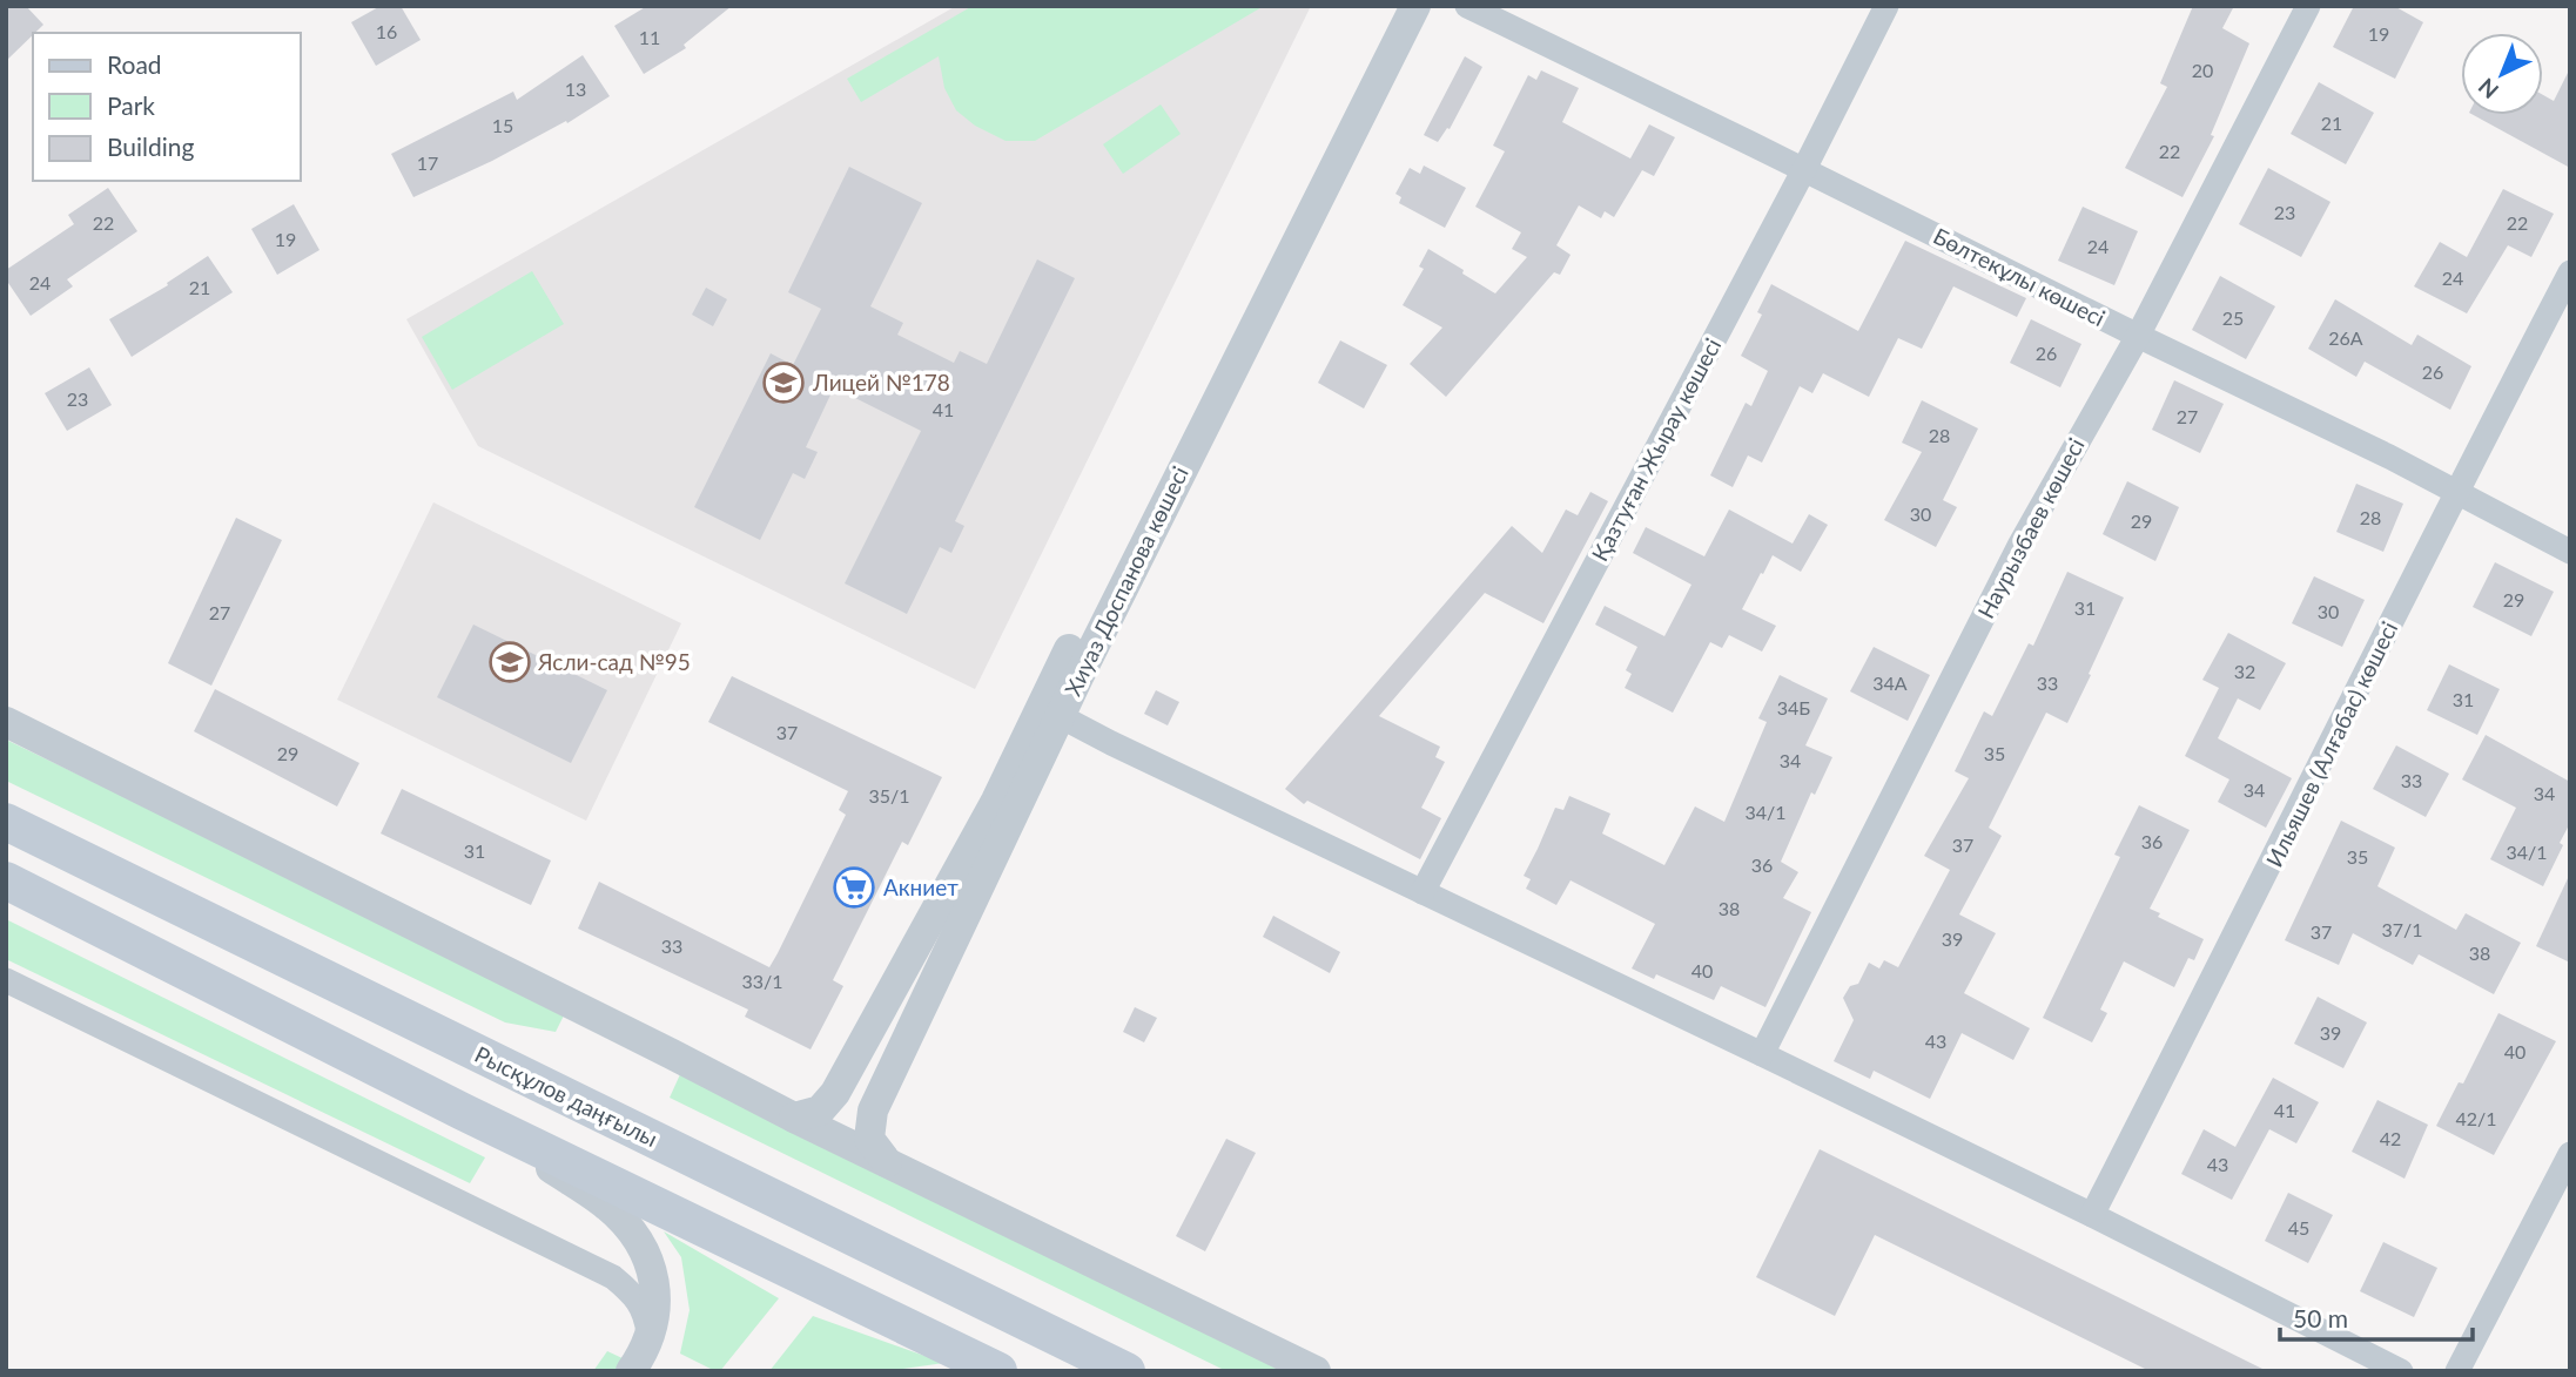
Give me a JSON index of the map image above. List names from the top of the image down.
{
  "streets": {
    "main road": ["Рысқұлов даңғылы"],
    "street": [
      "Бөлтекұлы көшесі",
      "Қазтуған Жырау көшесі",
      "Наурызбаев көшесі",
      "Хиуаз Доспанова көшесі",
      "Ильяшев (Алғабас) көшесі"
    ]
  },
  "crossings": [
    ["Бөлтекұлы көшесі", "Қазтуған Жырау көшесі"],
    ["Бөлтекұлы көшесі", "Наурызбаев көшесі"],
    ["Бөлтекұлы көшесі", "Ильяшев (Алғабас) көшесі"]
  ],
  "places": {
    "school or university": ["Лицей №178", "Ясли-сад №95"],
    "supermarket": ["Акниет"]
  },
  "house_numbers": [
    "16",
    "19",
    "11",
    "20",
    "13",
    "21",
    "15",
    "22",
    "17",
    "23",
    "22",
    "22",
    "19",
    "24",
    "24",
    "24",
    "21",
    "25",
    "26А",
    "26",
    "26",
    "23",
    "41",
    "27",
    "28",
    "30",
    "28",
    "29",
    "29",
    "31",
    "30",
    "27",
    "32",
    "34А",
    "33",
    "31",
    "34Б",
    "37",
    "29",
    "35",
    "34",
    "33",
    "34",
    "34",
    "35/1",
    "34/1",
    "36",
    "37",
    "31",
    "34/1",
    "35",
    "36",
    "38",
    "37/1",
    "37",
    "39",
    "33",
    "38",
    "40",
    "33/1",
    "39",
    "43",
    "40",
    "41",
    "42/1",
    "42",
    "43",
    "45"
  ],
  "legend": ["Road", "Park", "Building"],
  "scale_bar": "50 m",
  "north": "bottom left"
}
